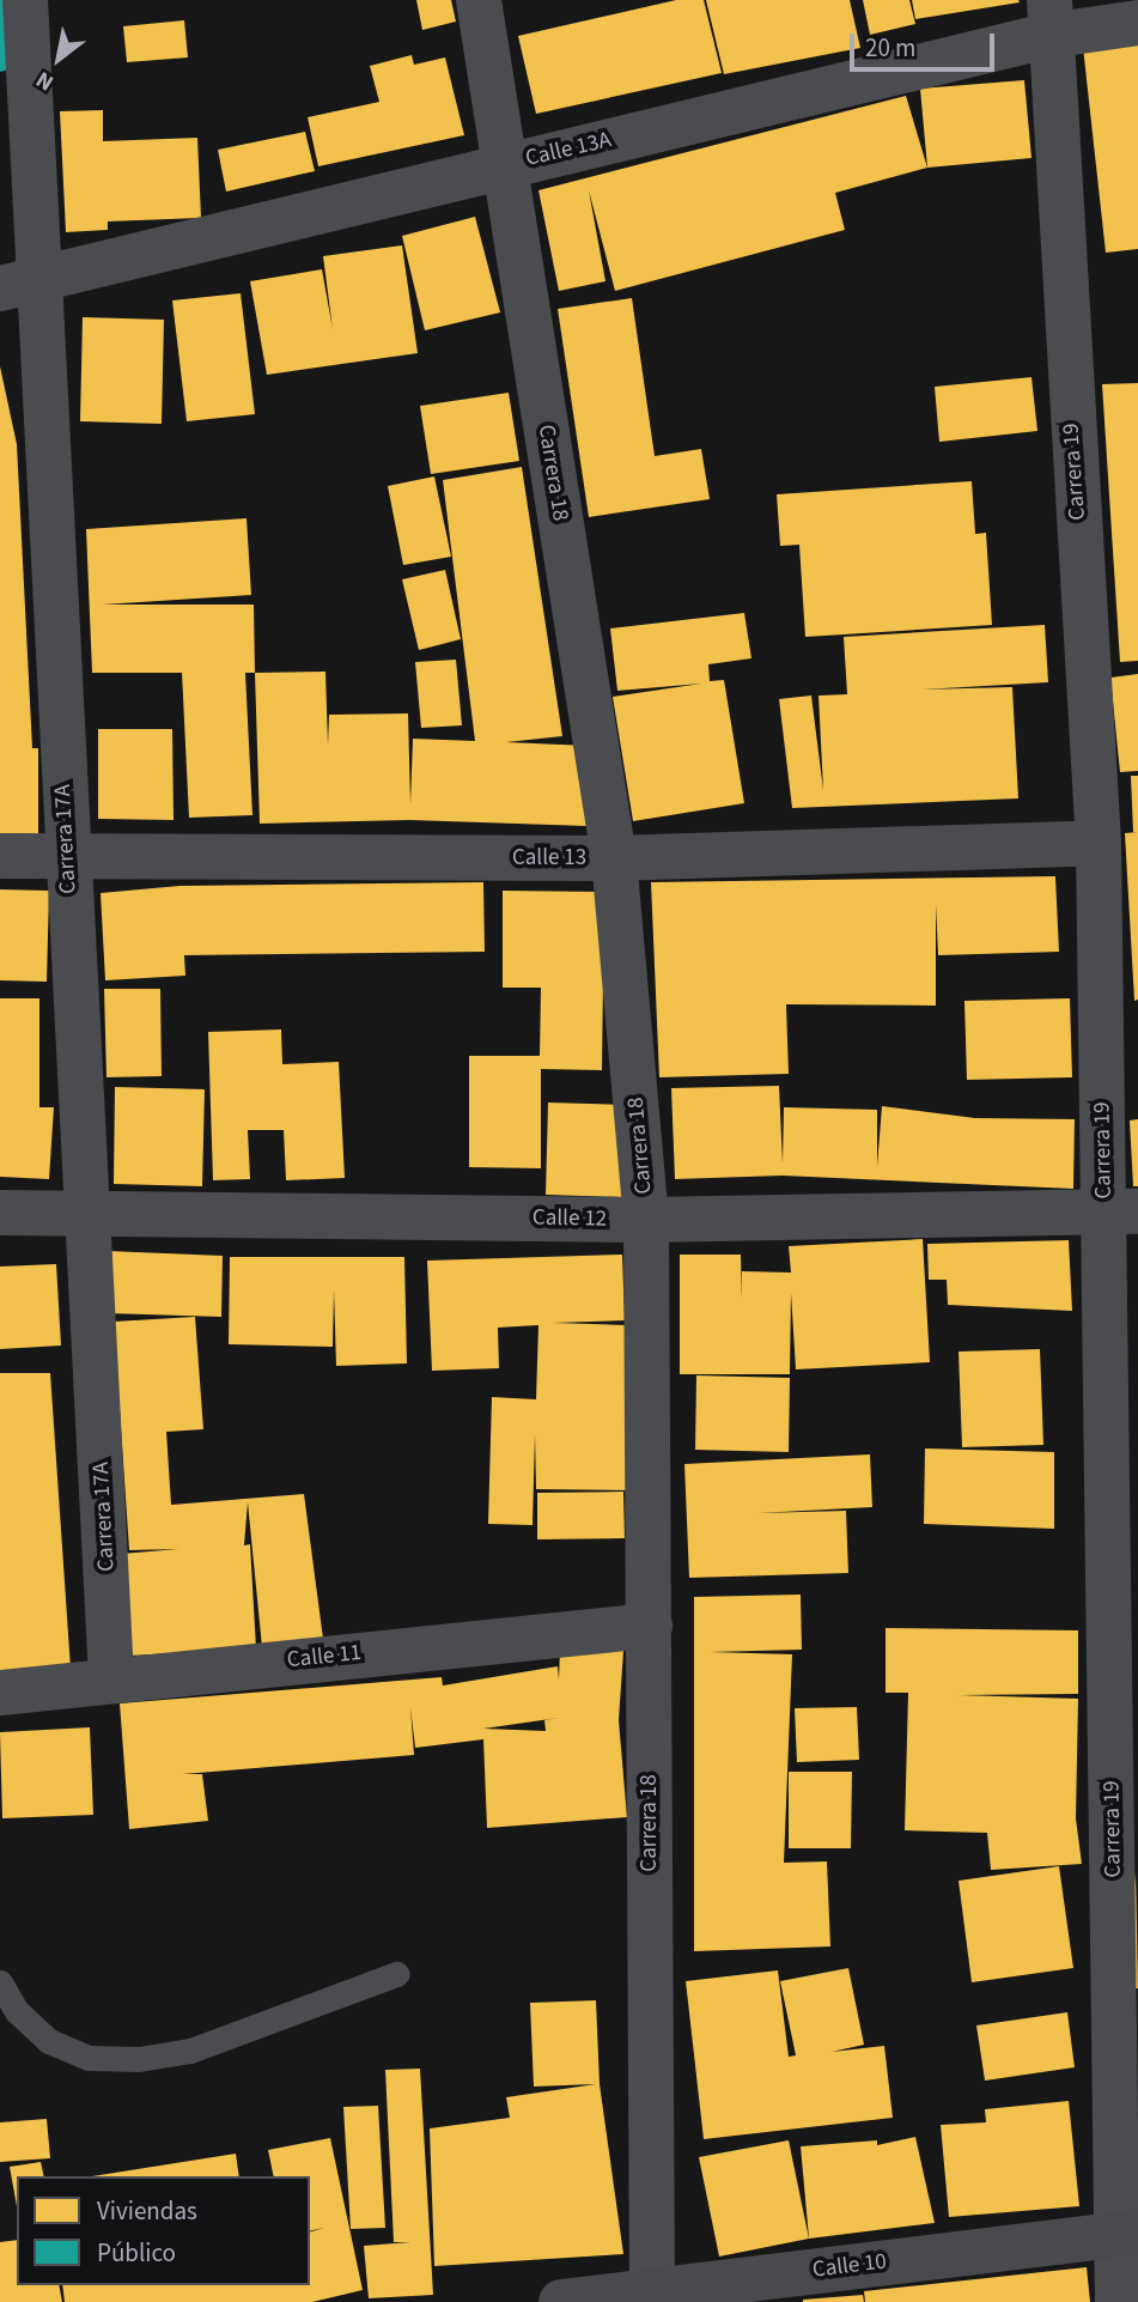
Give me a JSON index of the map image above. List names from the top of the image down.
{
  "streets": {
    "main road": ["Calle 10"],
    "street": [
      "Calle 13A",
      "Carrera 19",
      "Carrera 18",
      "Carrera 17A",
      "Calle 13",
      "Calle 12",
      "Calle 11"
    ]
  },
  "crossings": [
    ["Calle 13A", "Carrera 19"],
    ["Calle 13A", "Carrera 18"],
    ["Calle 13A", "Carrera 17A"],
    ["Carrera 19", "Calle 13"],
    ["Carrera 19", "Calle 12"],
    ["Carrera 19", "Calle 10"],
    ["Carrera 18", "Calle 13"],
    ["Carrera 18", "Calle 12"],
    ["Carrera 18", "Calle 11"],
    ["Carrera 18", "Calle 10"],
    ["Carrera 17A", "Calle 13"],
    ["Carrera 17A", "Calle 12"],
    ["Carrera 17A", "Calle 11"]
  ],
  "legend": ["Viviendas", "Público"],
  "scale_bar": "20 m",
  "north": "bottom left"
}
